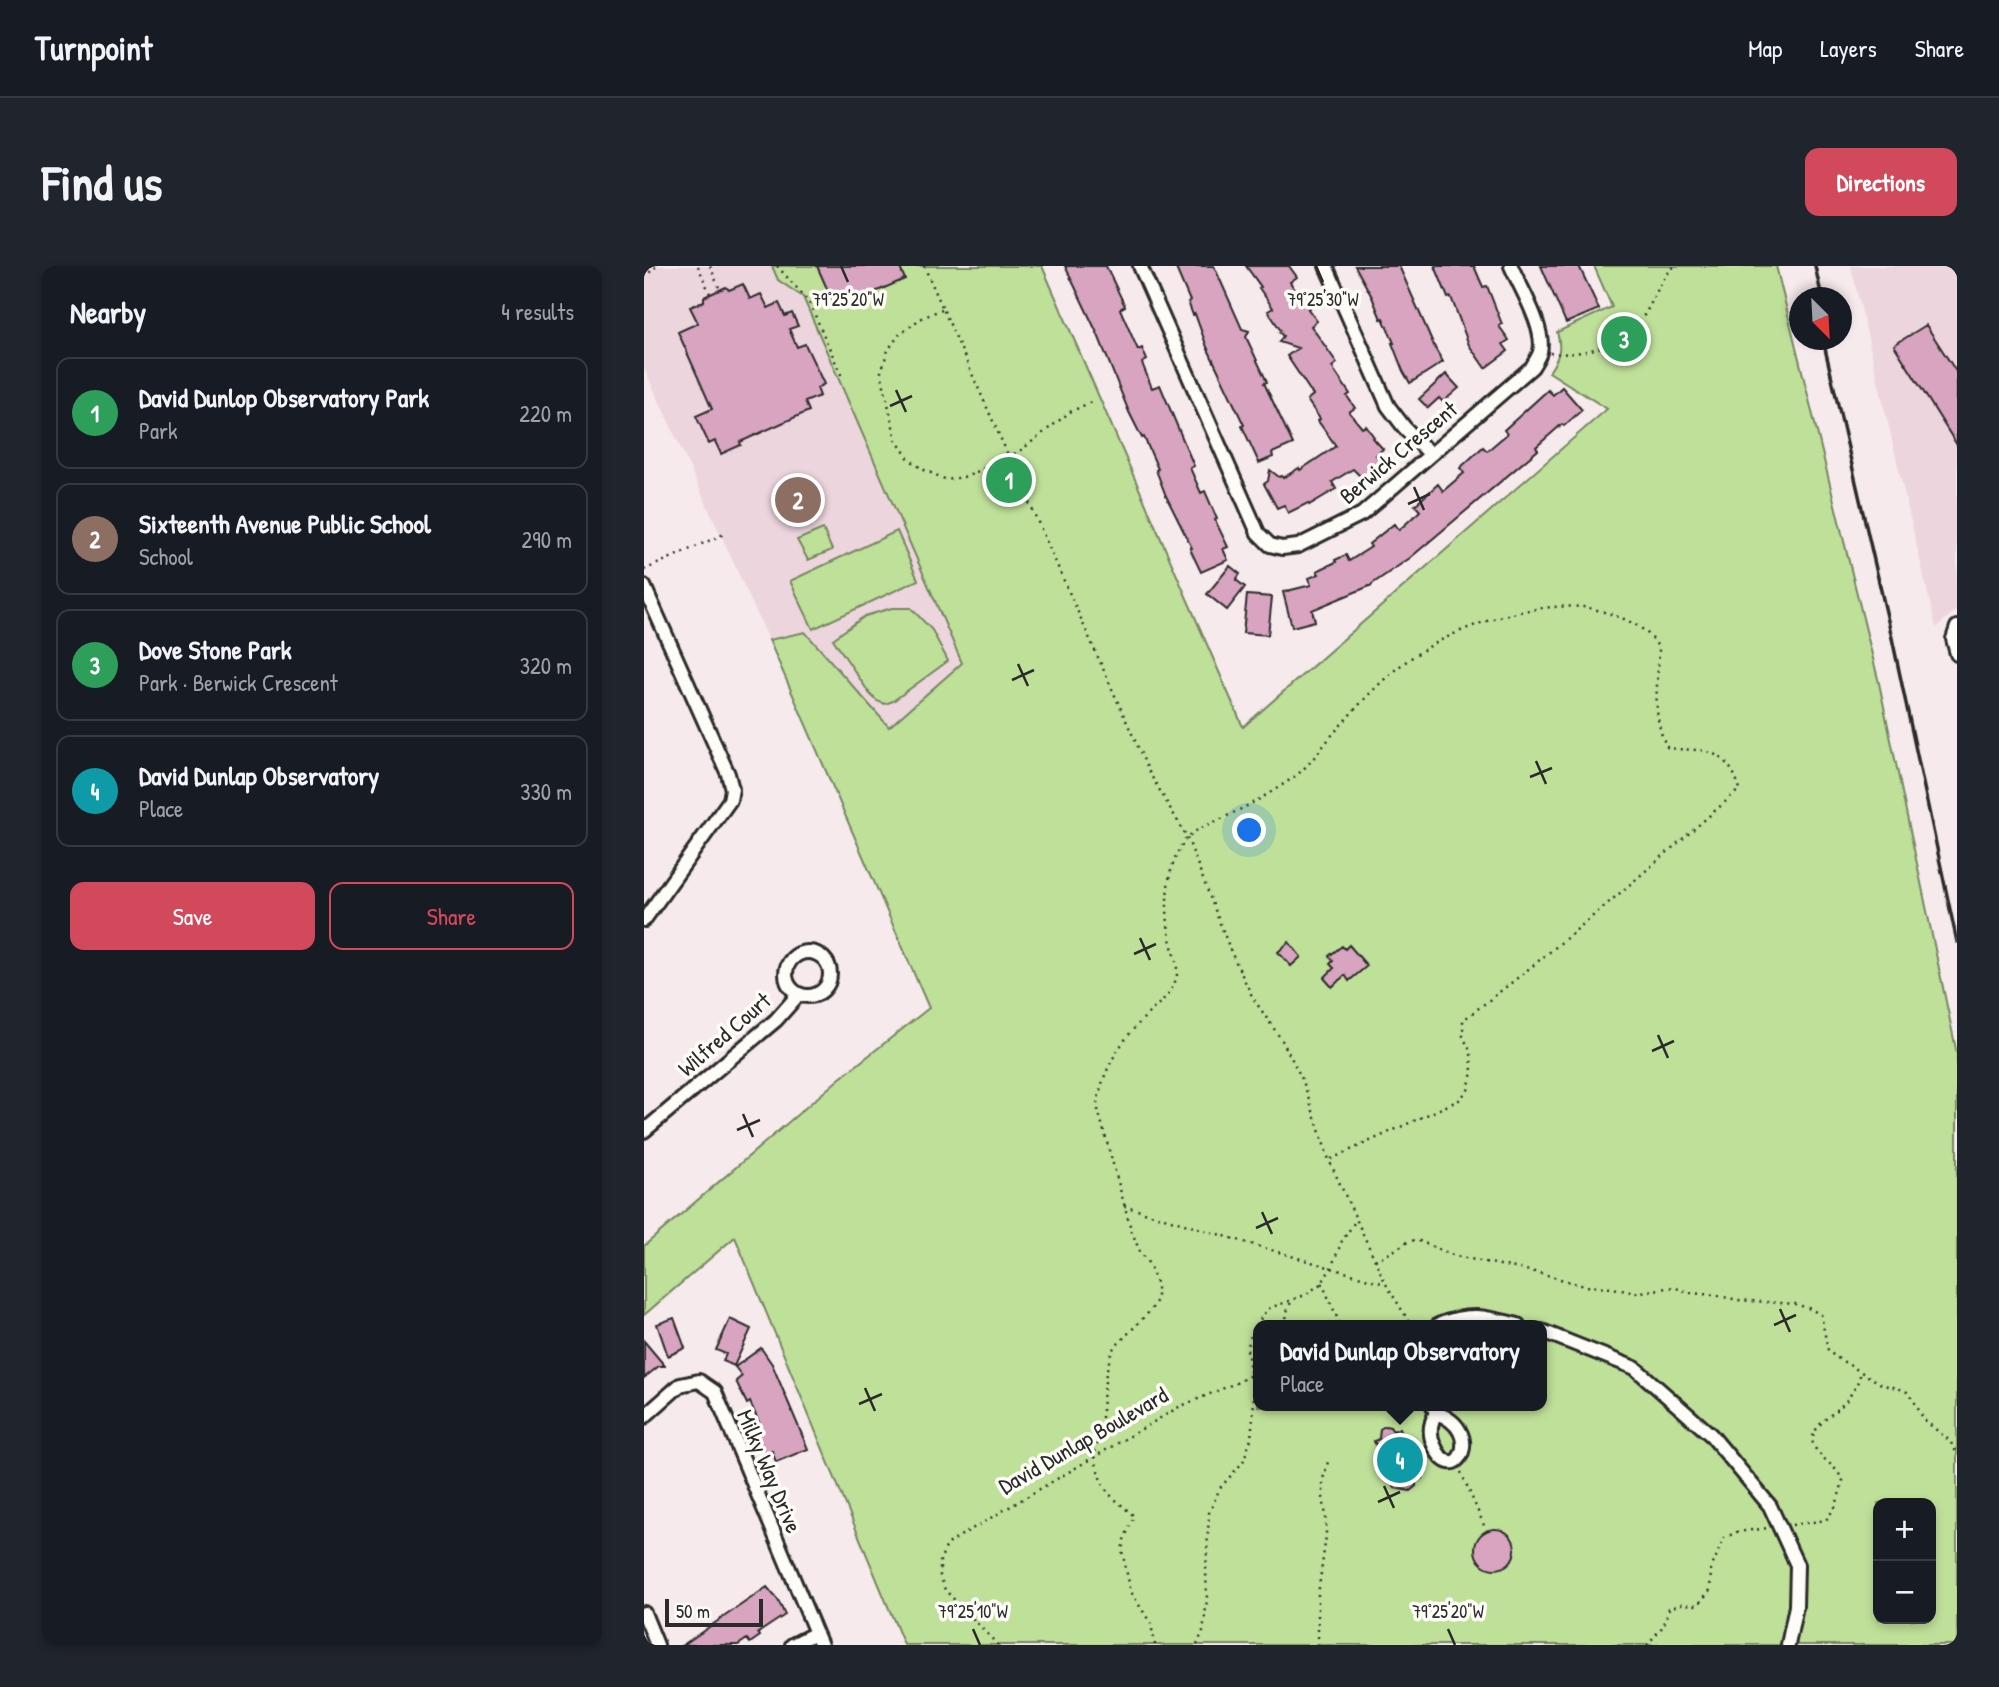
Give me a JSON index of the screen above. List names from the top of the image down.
{
  "streets": {
    "street": ["Berwick Crescent", "Wilfred Court", "Milky Way Drive"],
    "path": ["David Dunlap Boulevard"]
  },
  "scale_bar": "50 m",
  "north": "bottom right",
  "page": {
    "header": "Turnpoint",
    "nav": ["Map", "Layers", "Share"],
    "buttons": [
      "Directions",
      ["Save", "Share"]
    ],
    "title": "Find us",
    "heading": ["Nearby", "4 results"],
    "pins": [
      "3",
      "1",
      "2",
      "4"
    ],
    "list": [
      {
        "mark": "1",
        "name": "David Dunlop Observatory Park",
        "note": "Park",
        "value": "220 m"
      },
      {
        "mark": "2",
        "name": "Sixteenth Avenue Public School",
        "note": "School",
        "value": "290 m"
      },
      {
        "mark": "3",
        "name": "Dove Stone Park",
        "note": "Park · Berwick Crescent",
        "value": "320 m"
      },
      {
        "mark": "4",
        "name": "David Dunlap Observatory",
        "note": "Place",
        "value": "330 m"
      }
    ],
    "popup": ["David Dunlap Observatory", "Place"],
    "map_buttons": ["+", "−"],
    "scale": "50 m"
  },
  "coordinates": ["79°25'20\"W", "79°25'30\"W", "79°25'10\"W"]
}
